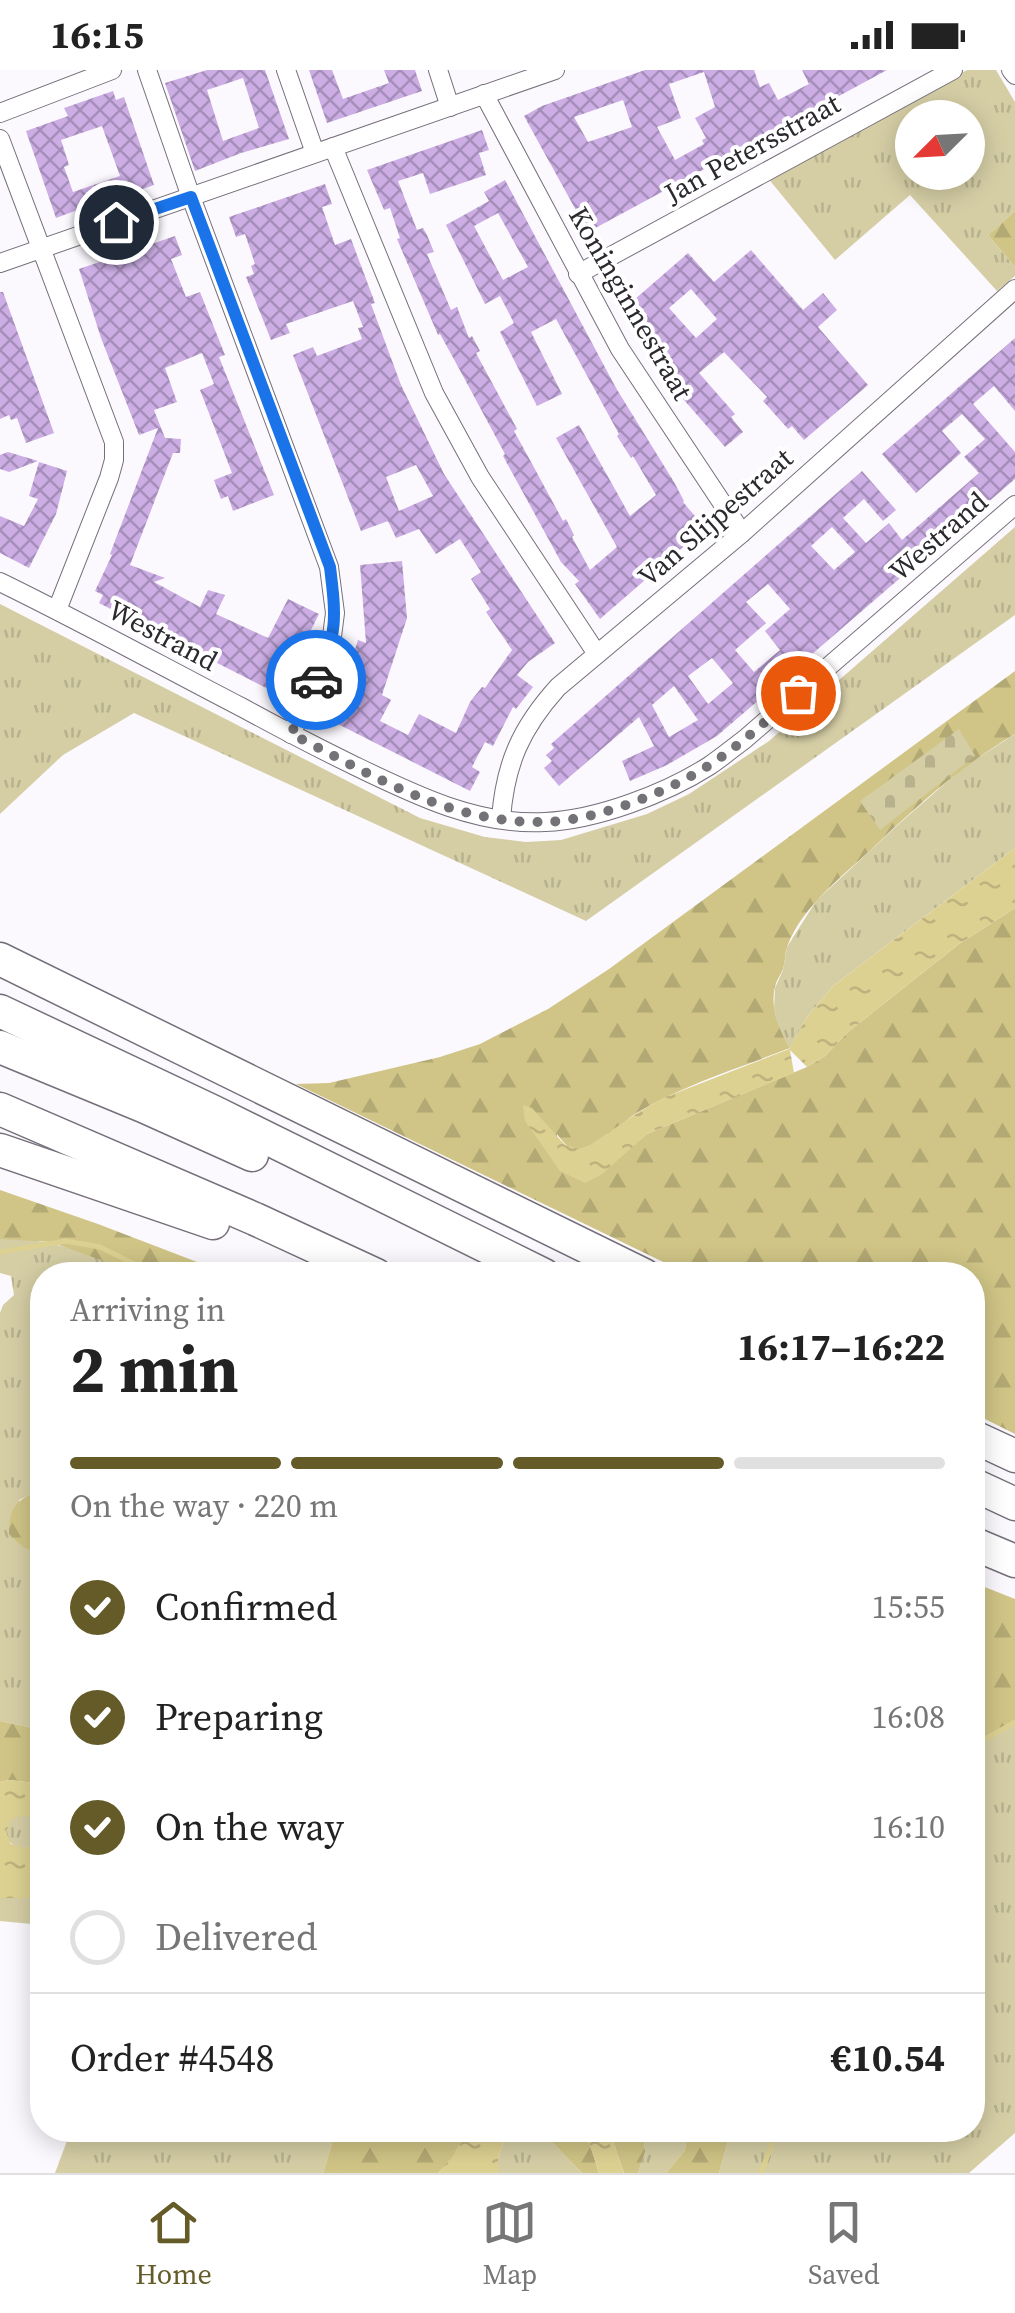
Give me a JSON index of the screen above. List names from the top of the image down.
{
  "streets": {
    "street": [
      "Jan Petersstraat",
      "Koninginnestraat",
      "Van Slijpestraat",
      "Westrand"
    ]
  },
  "crossings": [
    ["Jan Petersstraat", "Koninginnestraat"],
    ["Koninginnestraat", "Van Slijpestraat"],
    ["Van Slijpestraat", "Westrand"]
  ],
  "north": "bottom left",
  "page": {
    "status": "16:15",
    "heading": ["2 min", "Arriving in", "16:17–16:22"],
    "panel": ["Order #4548", "€10.54"],
    "bar": "On the way · 220 m",
    "list": [
      ["Confirmed", "15:55"],
      ["Preparing", "16:08"],
      ["On the way", "16:10"],
      "Delivered"
    ],
    "tabs": ["Home", "Map", "Saved"]
  }
}
